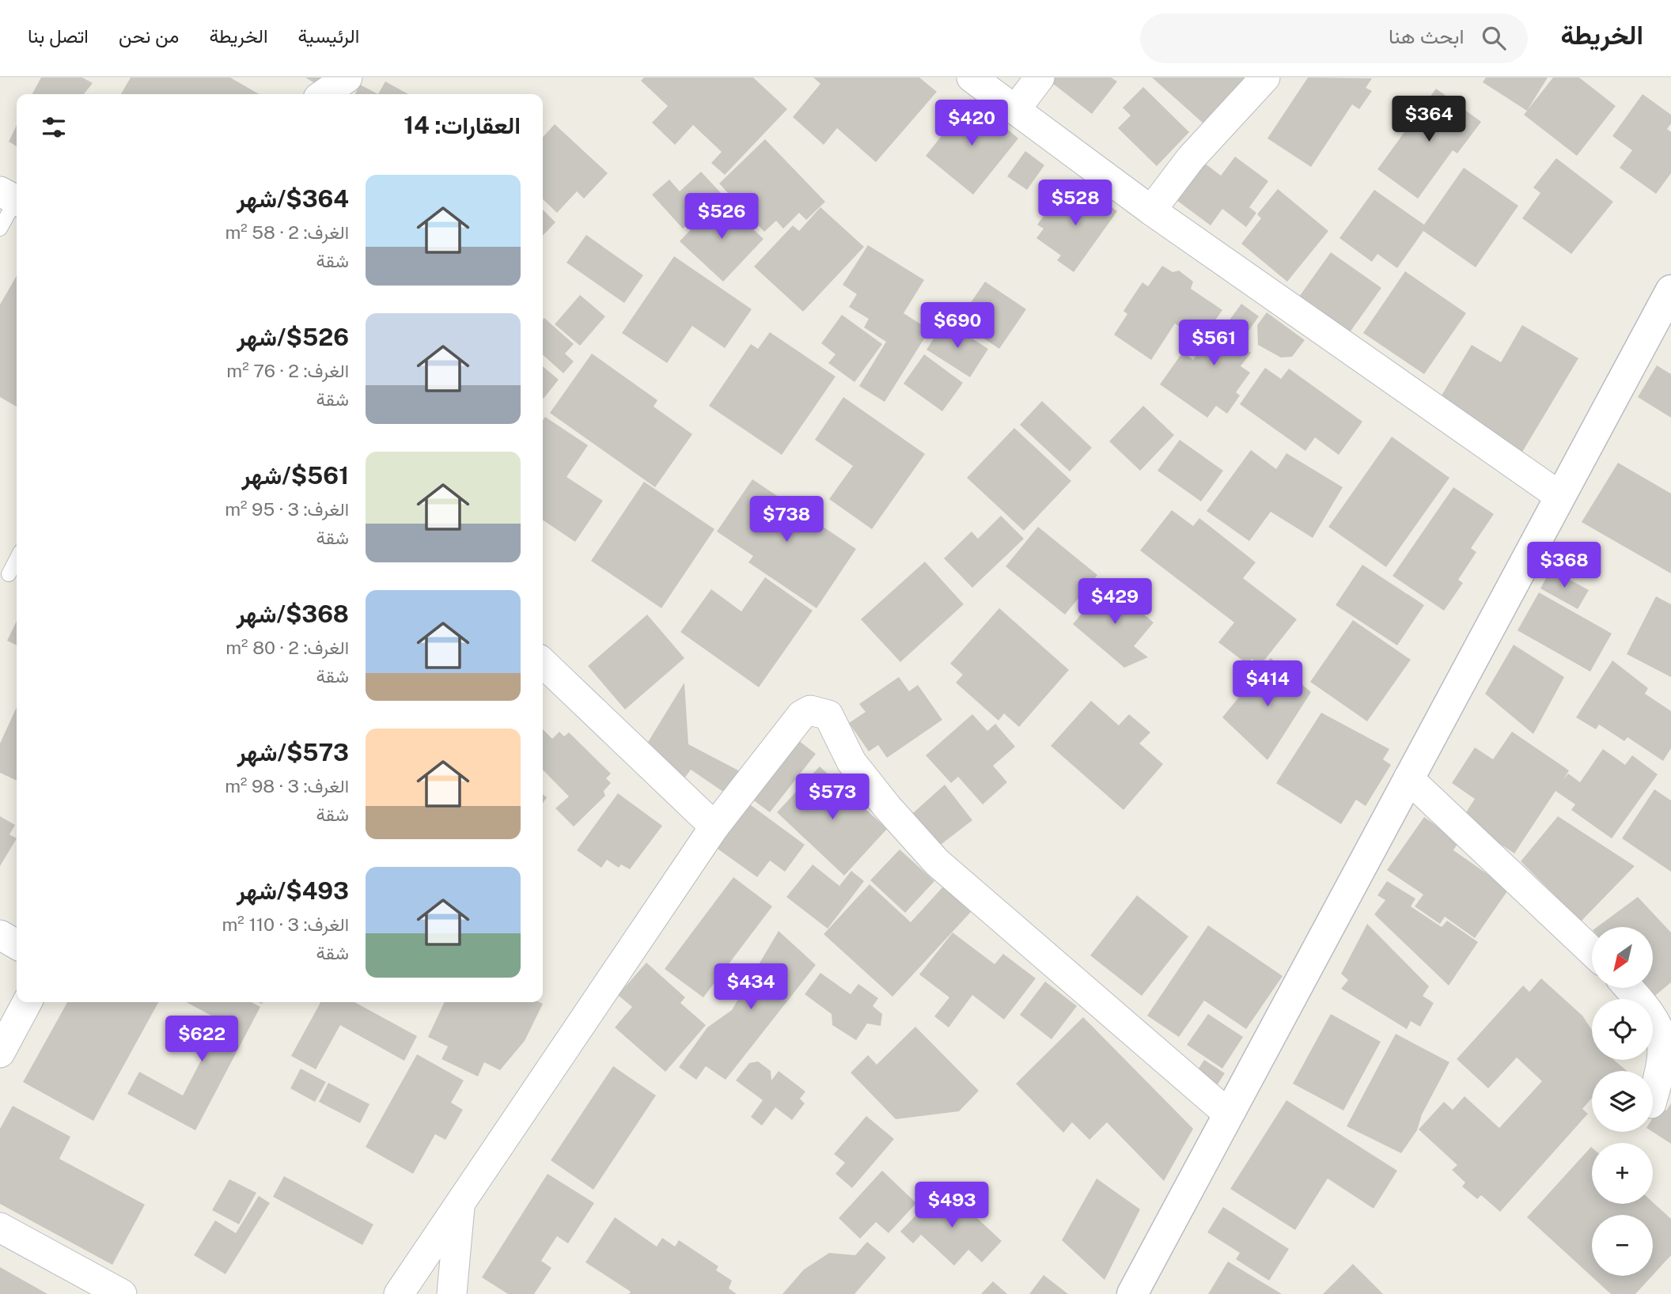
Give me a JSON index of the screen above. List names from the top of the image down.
{
  "north": "bottom left",
  "page": {
    "header": "الخريطة",
    "search": "ابحث هنا",
    "nav": [
      "الرئيسية",
      "الخريطة",
      "من نحن",
      "اتصل بنا"
    ],
    "heading": "العقارات: 14",
    "price": [
      "$364",
      "$420",
      "$528",
      "$526",
      "$690",
      "$561",
      "$738",
      "$368",
      "$429",
      "$414",
      "$573",
      "$434",
      "$622",
      "$493"
    ],
    "list": [
      {
        "name": "$364/شهر",
        "note": "الغرف: 2 · 58 m² · شقة"
      },
      {
        "name": "$526/شهر",
        "note": "الغرف: 2 · 76 m² · شقة"
      },
      {
        "name": "$561/شهر",
        "note": "الغرف: 3 · 95 m² · شقة"
      },
      {
        "name": "$368/شهر",
        "note": "الغرف: 2 · 80 m² · شقة"
      },
      {
        "name": "$573/شهر",
        "note": "الغرف: 3 · 98 m² · شقة"
      },
      {
        "name": "$493/شهر",
        "note": "الغرف: 3 · 110 m² · شقة"
      }
    ],
    "map_buttons": ["+", "−"]
  }
}
